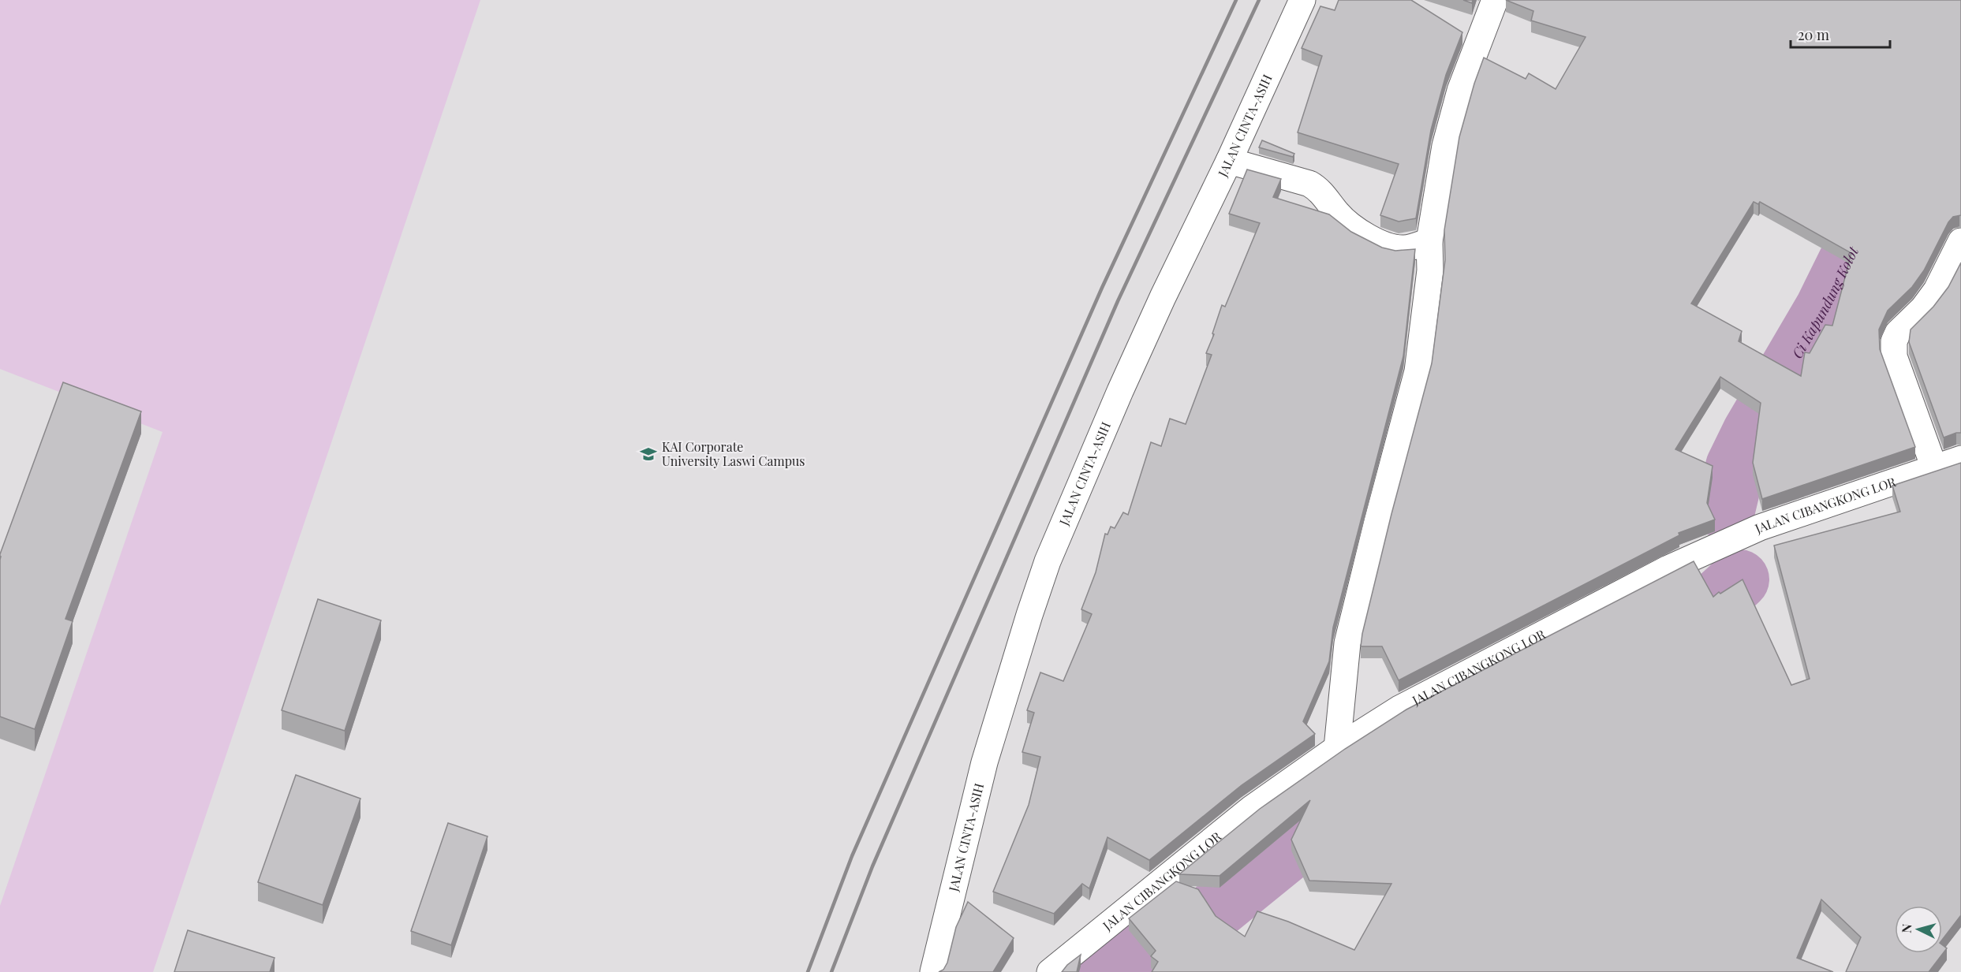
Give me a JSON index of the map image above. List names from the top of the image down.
{
  "streets": {
    "street": ["JALAN CINTA-ASIH", "JALAN CIBANGKONG LOR"]
  },
  "water": ["Ci Kapundung Kolot"],
  "places": {
    "school or university": ["KAI Corporate University Laswi Campus"]
  },
  "scale_bar": "20 m",
  "north": "left"
}
